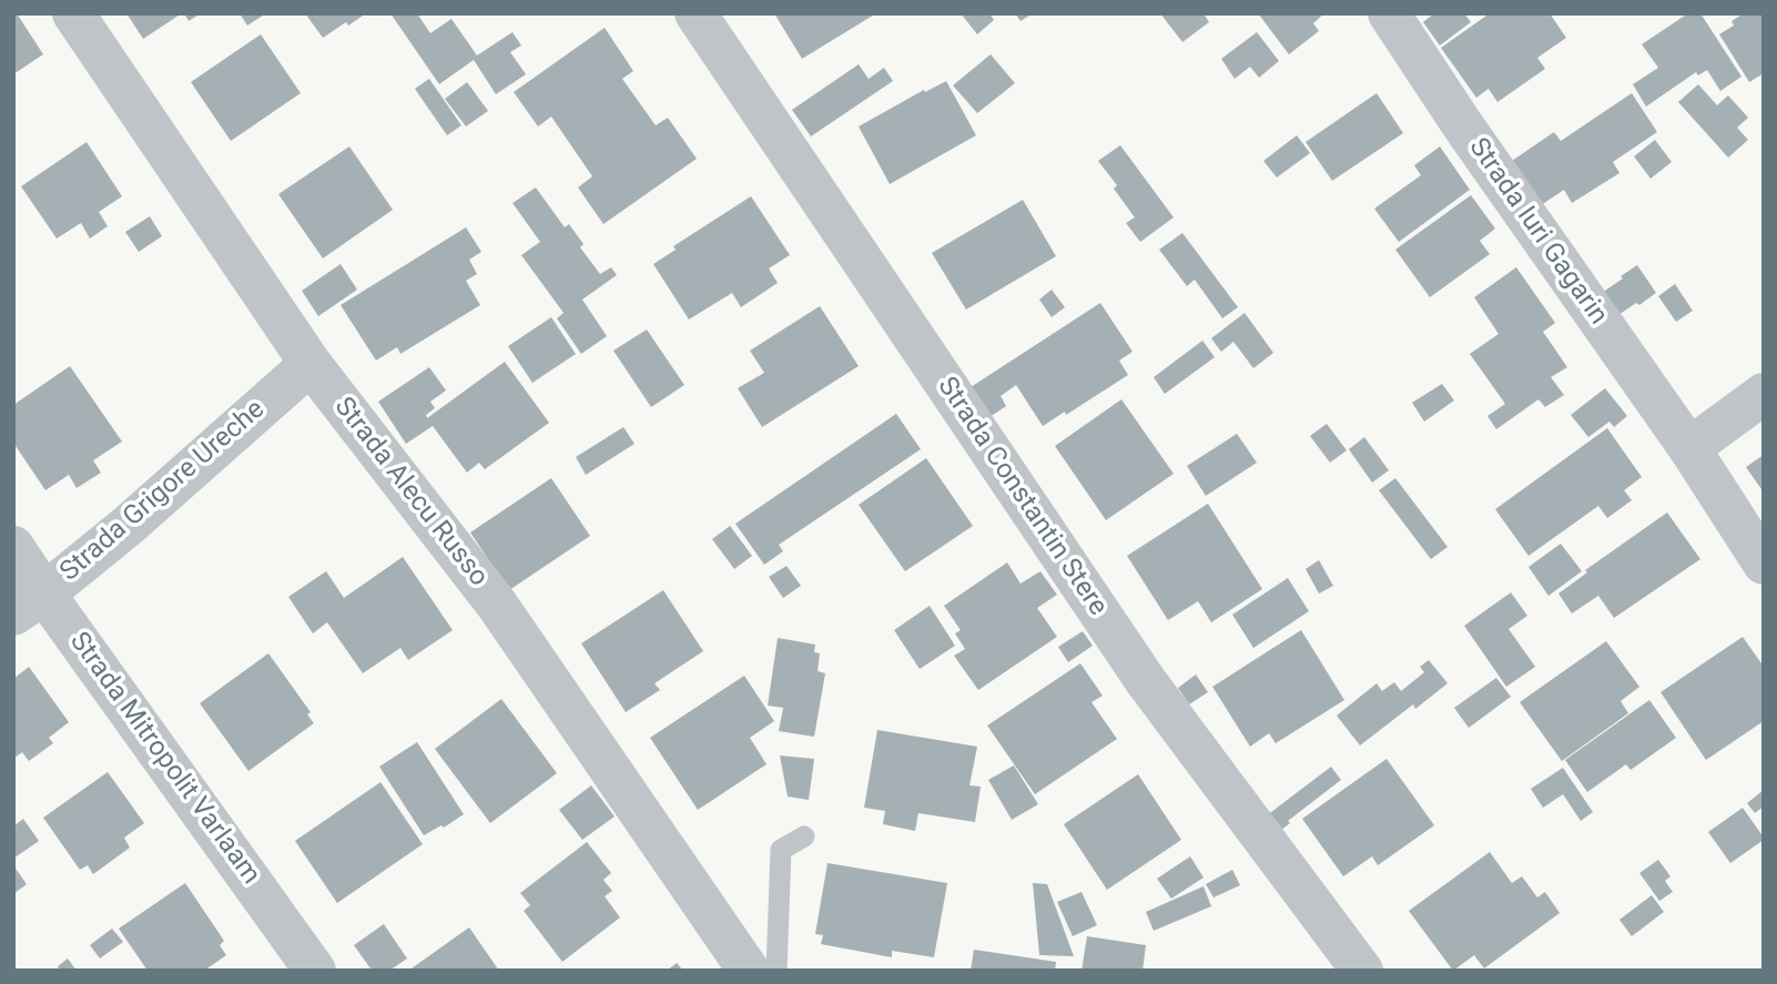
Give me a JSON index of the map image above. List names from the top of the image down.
{
  "streets": {
    "street": [
      "Strada Iuri Gagarin",
      "Strada Grigore Ureche",
      "Strada Alecu Russo",
      "Strada Constantin Stere",
      "Strada Mitropolit Varlaam"
    ]
  },
  "crossings": [
    ["Strada Grigore Ureche", "Strada Alecu Russo"],
    ["Strada Grigore Ureche", "Strada Mitropolit Varlaam"]
  ]
}
